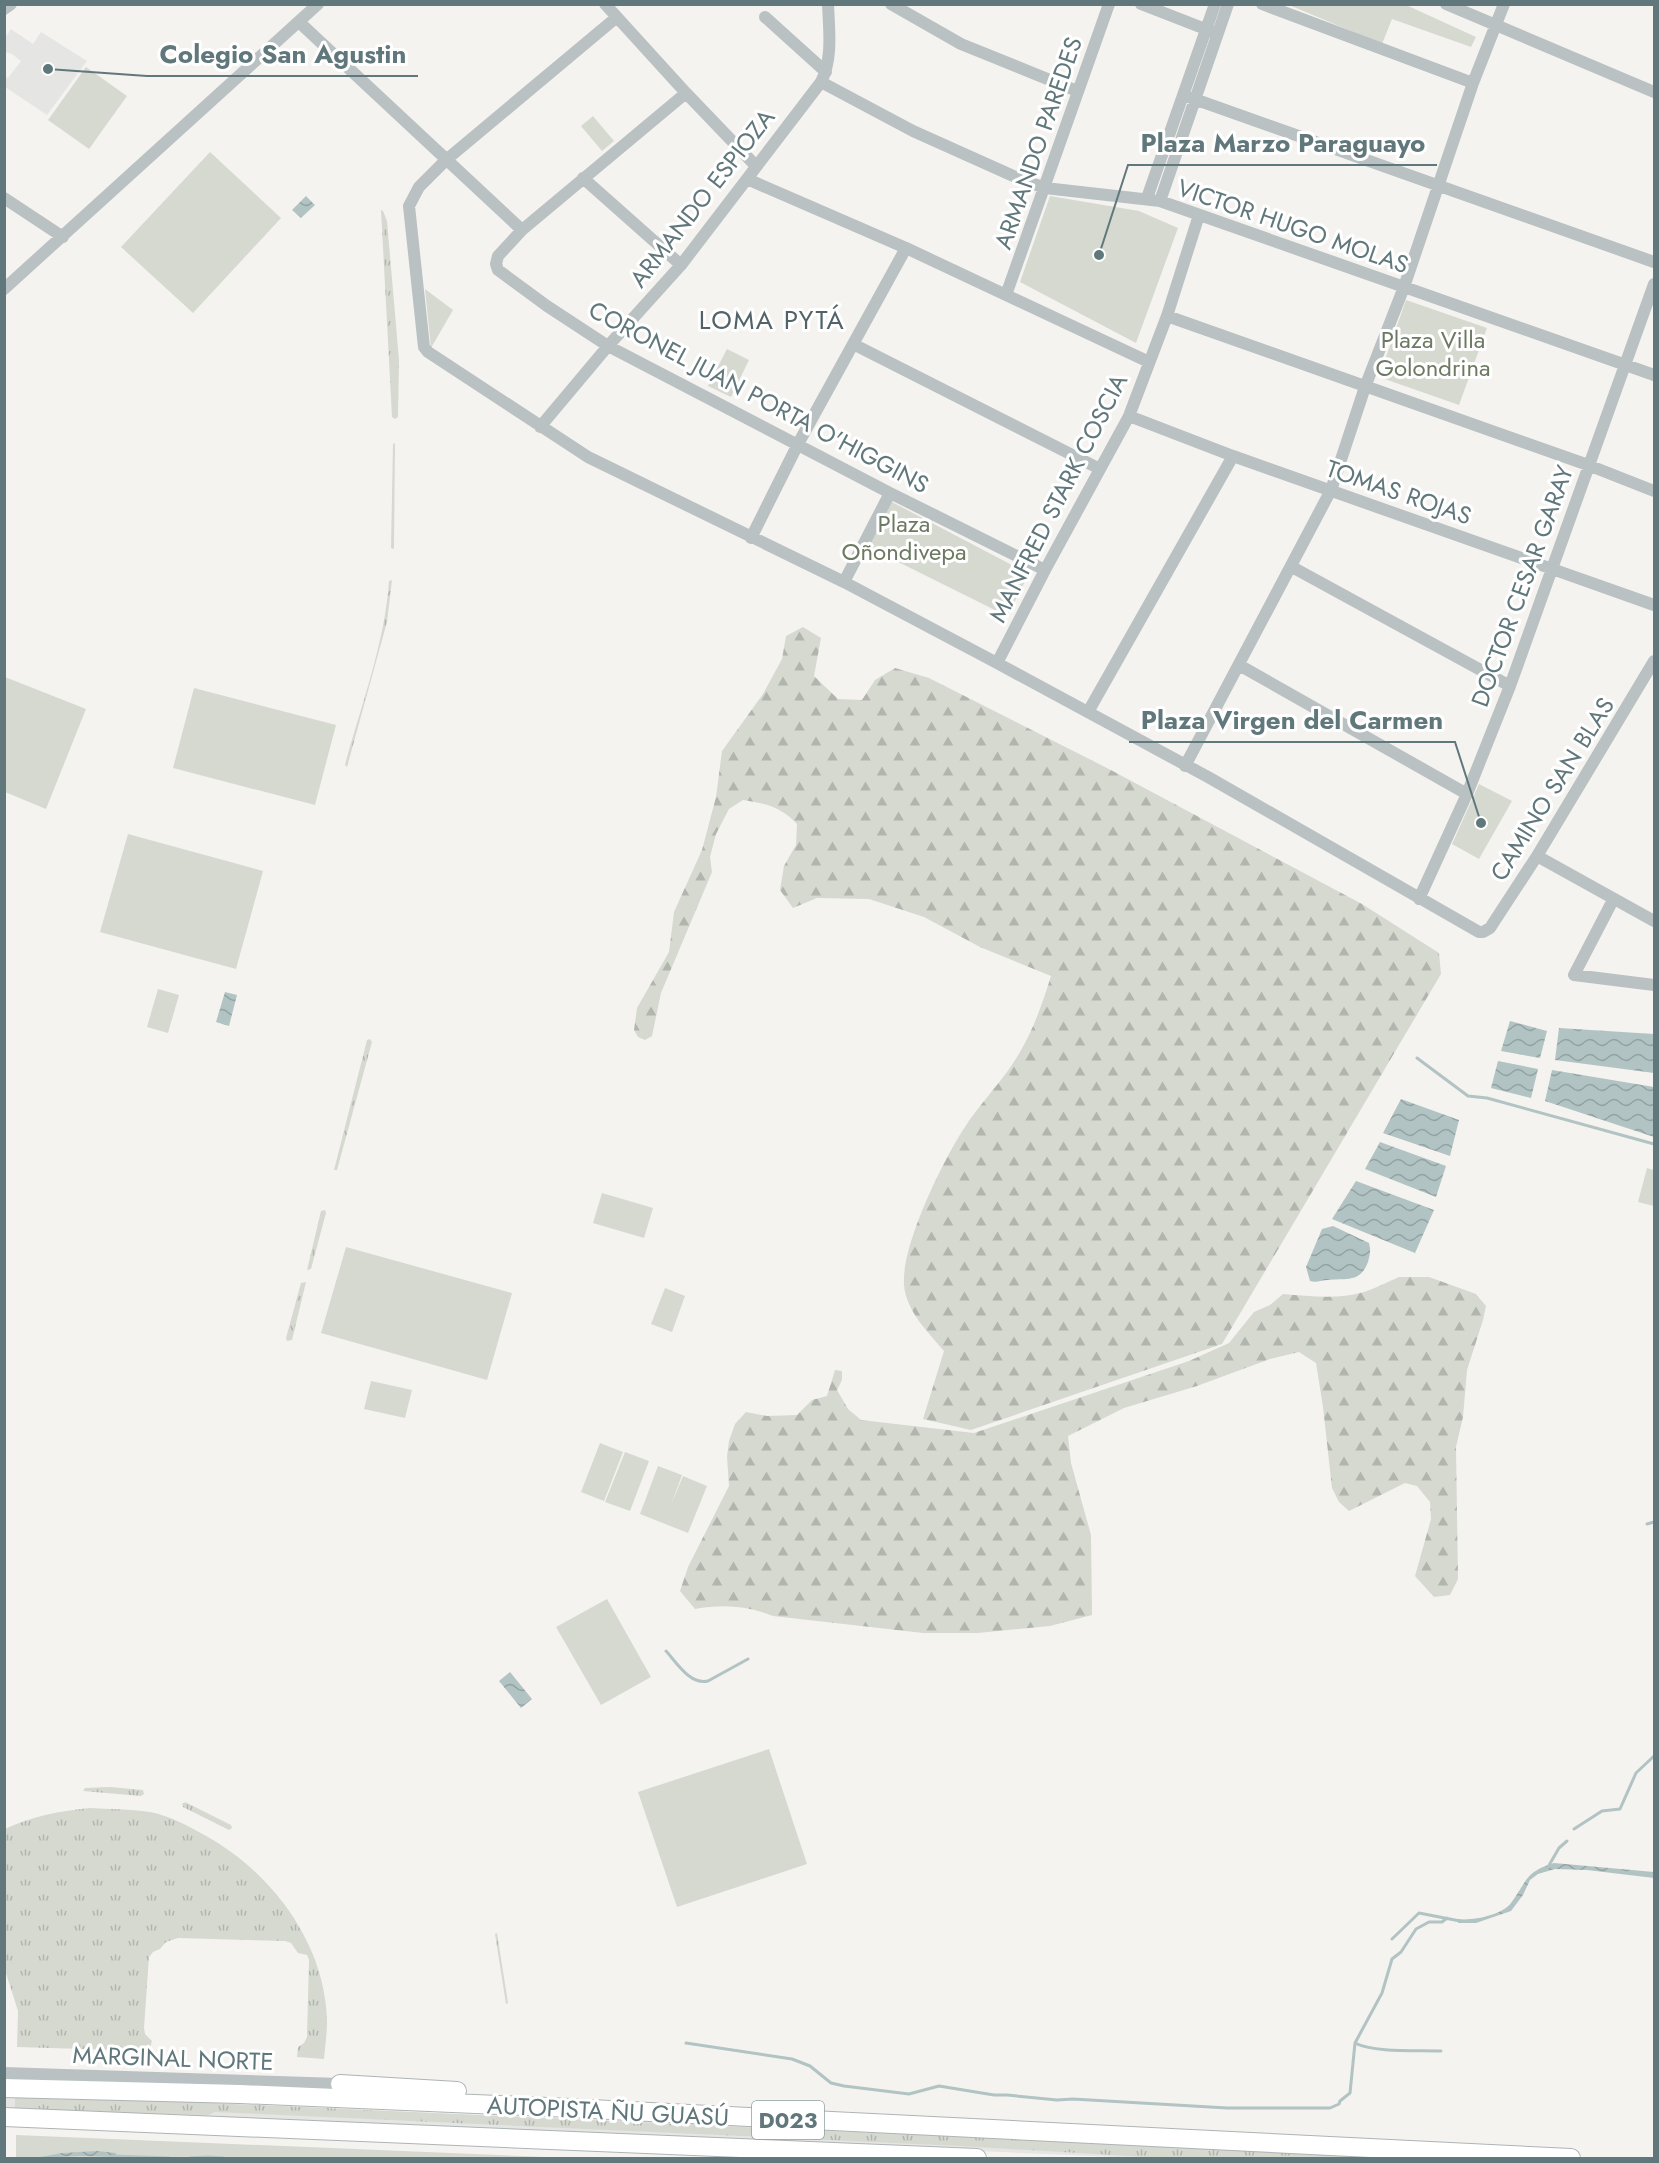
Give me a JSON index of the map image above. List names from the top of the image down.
{
  "streets": {
    "highway": ["AUTOPISTA ÑU GUASÚ", "D023"],
    "street": [
      "ARMANDO PAREDES",
      "ARMANDO ESPIOZA",
      "VICTOR HUGO MOLAS",
      "CORONEL JUAN PORTA O'HIGGINS",
      "TOMAS ROJAS",
      "MANFRED STARK COSCIA",
      "DOCTOR CESAR GARAY",
      "CAMINO SAN BLAS",
      "MARGINAL NORTE"
    ]
  },
  "crossings": [
    ["ARMANDO PAREDES", "VICTOR HUGO MOLAS"],
    ["ARMANDO ESPIOZA", "VICTOR HUGO MOLAS"],
    ["ARMANDO ESPIOZA", "CORONEL JUAN PORTA O'HIGGINS"],
    ["VICTOR HUGO MOLAS", "MANFRED STARK COSCIA"],
    ["VICTOR HUGO MOLAS", "DOCTOR CESAR GARAY"],
    ["CORONEL JUAN PORTA O'HIGGINS", "MANFRED STARK COSCIA"],
    ["TOMAS ROJAS", "MANFRED STARK COSCIA"],
    ["TOMAS ROJAS", "DOCTOR CESAR GARAY"],
    ["DOCTOR CESAR GARAY", "CAMINO SAN BLAS"]
  ],
  "districts": ["LOMA PYTÁ"],
  "parks": ["Plaza Villa Golondrina", "Plaza Oñondivepa"],
  "places": ["Colegio San Agustin", "Plaza Marzo Paraguayo", "Plaza Virgen del Carmen"]
}
